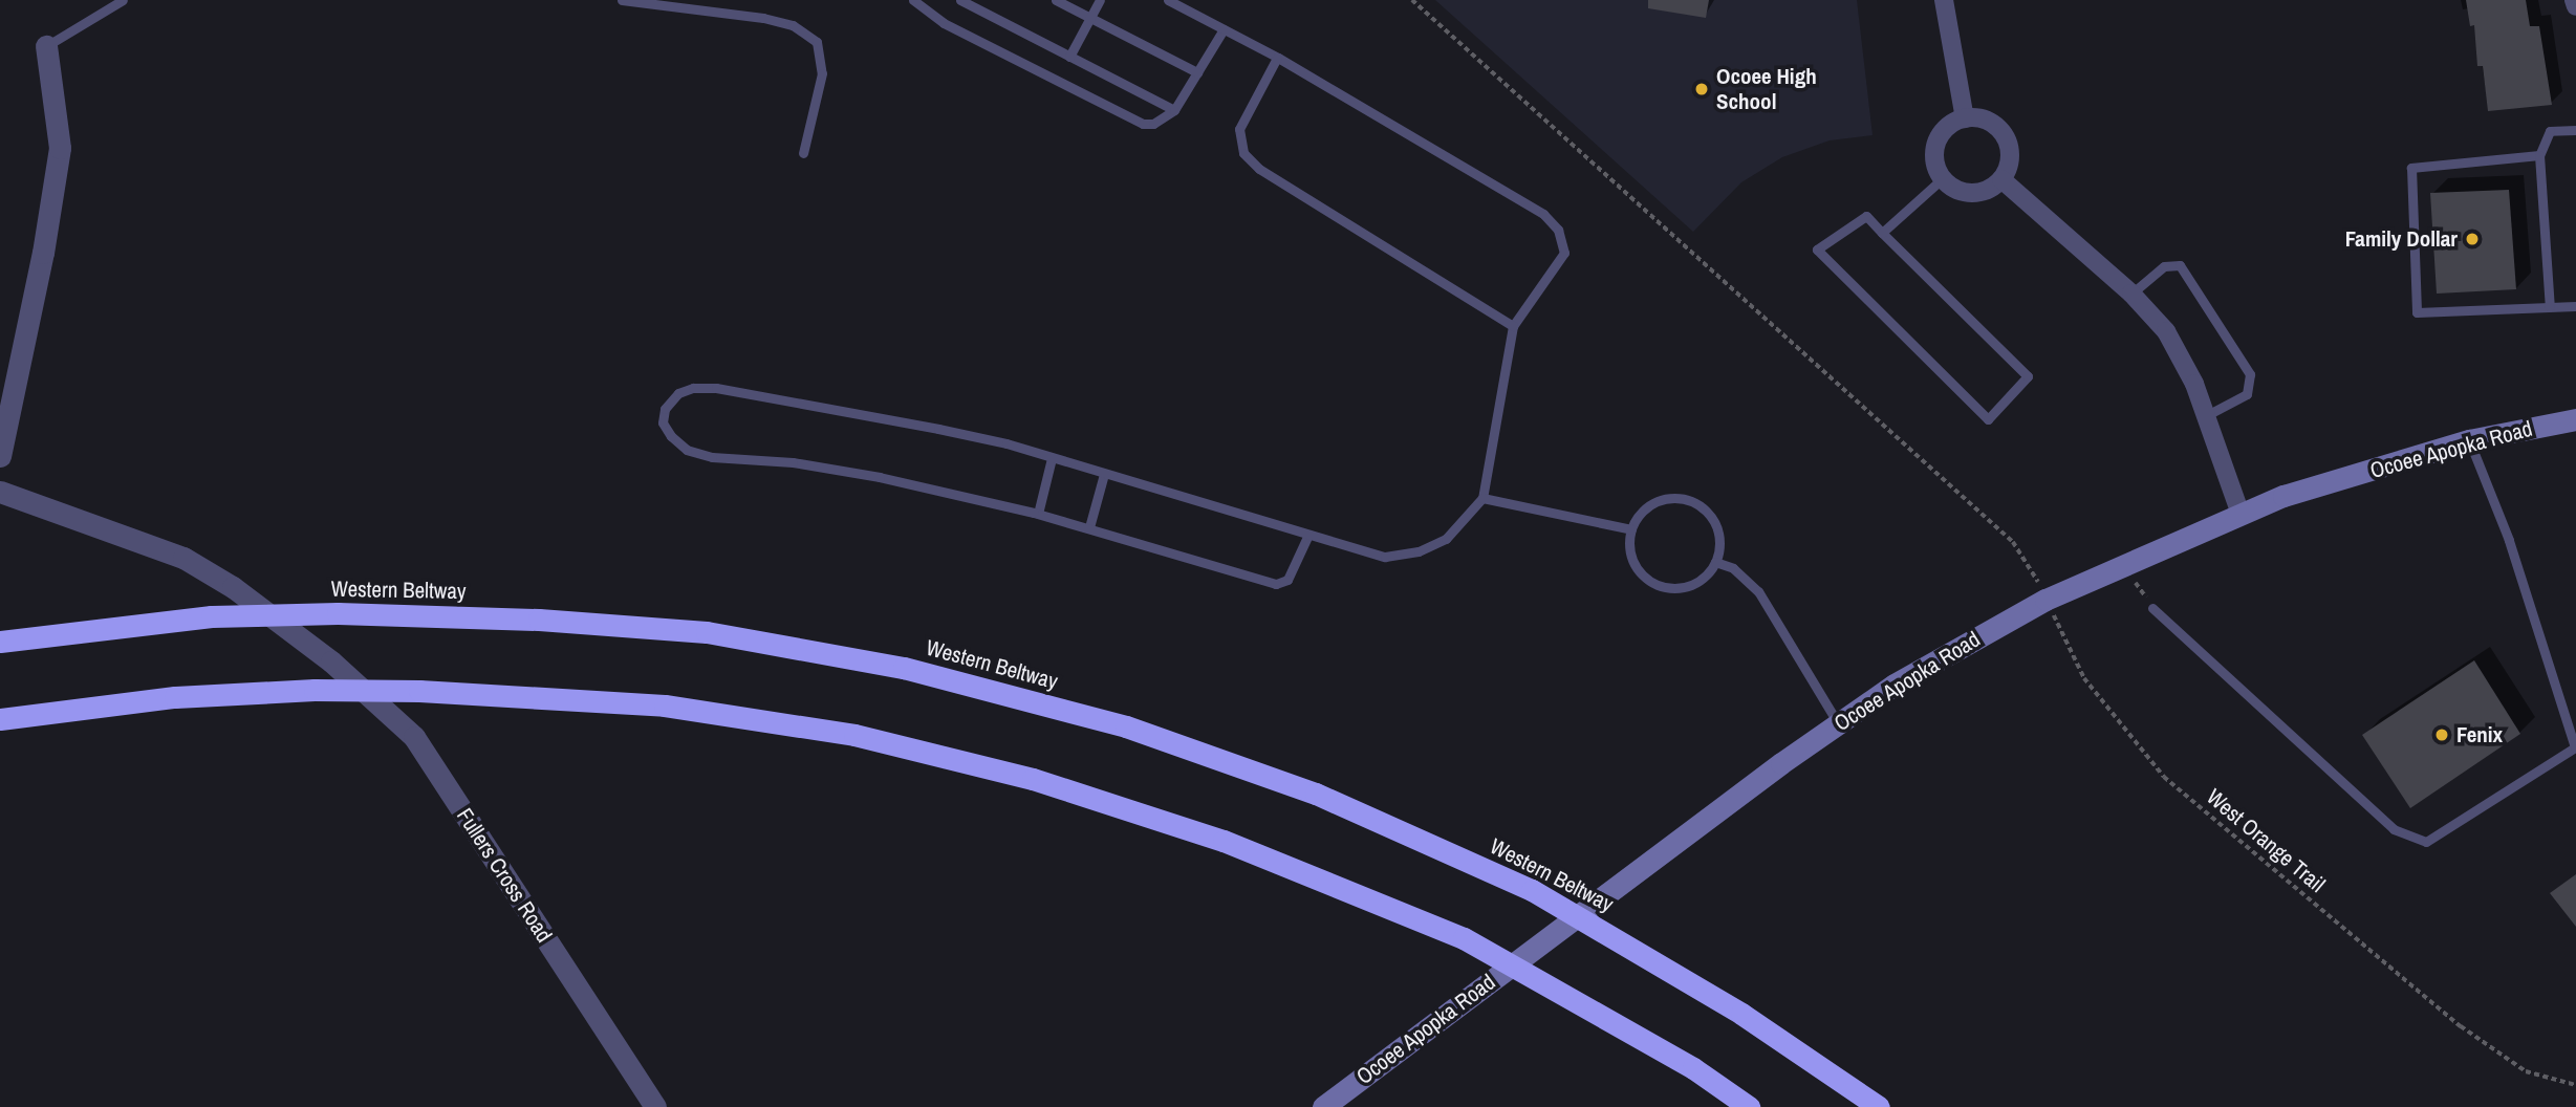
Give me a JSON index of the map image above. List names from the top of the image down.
{
  "streets": {
    "highway": ["Western Beltway"],
    "main road": ["Ocoee Apopka Road"],
    "street": ["Fullers Cross Road"],
    "path": ["West Orange Trail"]
  },
  "crossings": [
    ["Ocoee Apopka Road", "West Orange Trail"]
  ],
  "places": ["Ocoee High School", "Family Dollar", "Fenix"]
}
